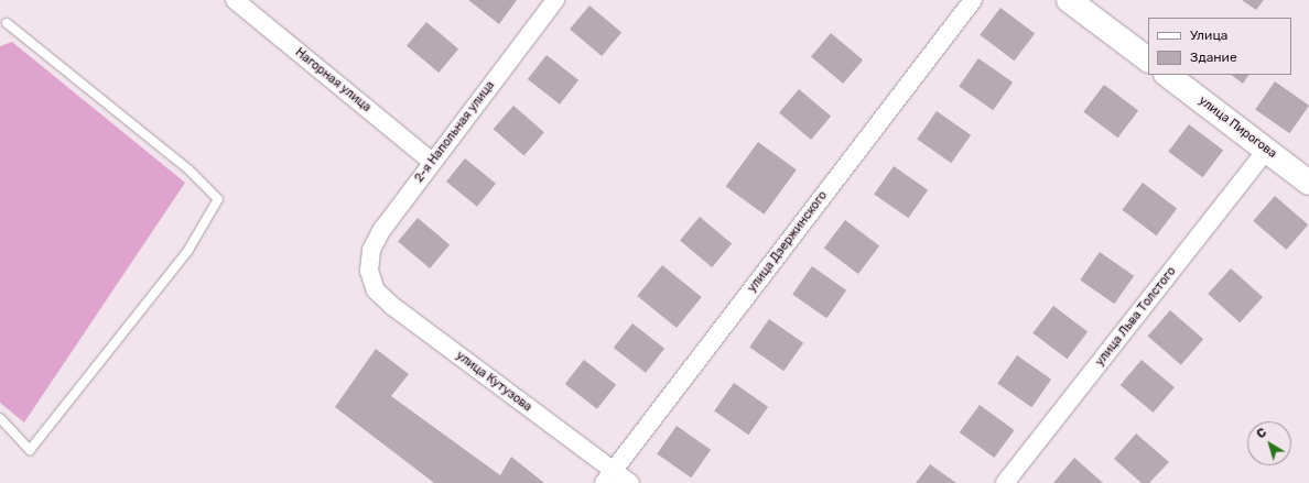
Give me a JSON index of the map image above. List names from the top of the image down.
{
  "streets": {
    "street": [
      "Нагорная улица",
      "улица Пирогова",
      "2-я Напольная улица",
      "улица Дзержинского",
      "улица Льва Толстого",
      "улица Кутузова"
    ]
  },
  "crossings": [
    ["Нагорная улица", "2-я Напольная улица"],
    ["улица Пирогова", "улица Льва Толстого"],
    ["2-я Напольная улица", "улица Кутузова"],
    ["улица Дзержинского", "улица Кутузова"]
  ],
  "legend": ["Улица", "Здание"],
  "north": "top left"
}
